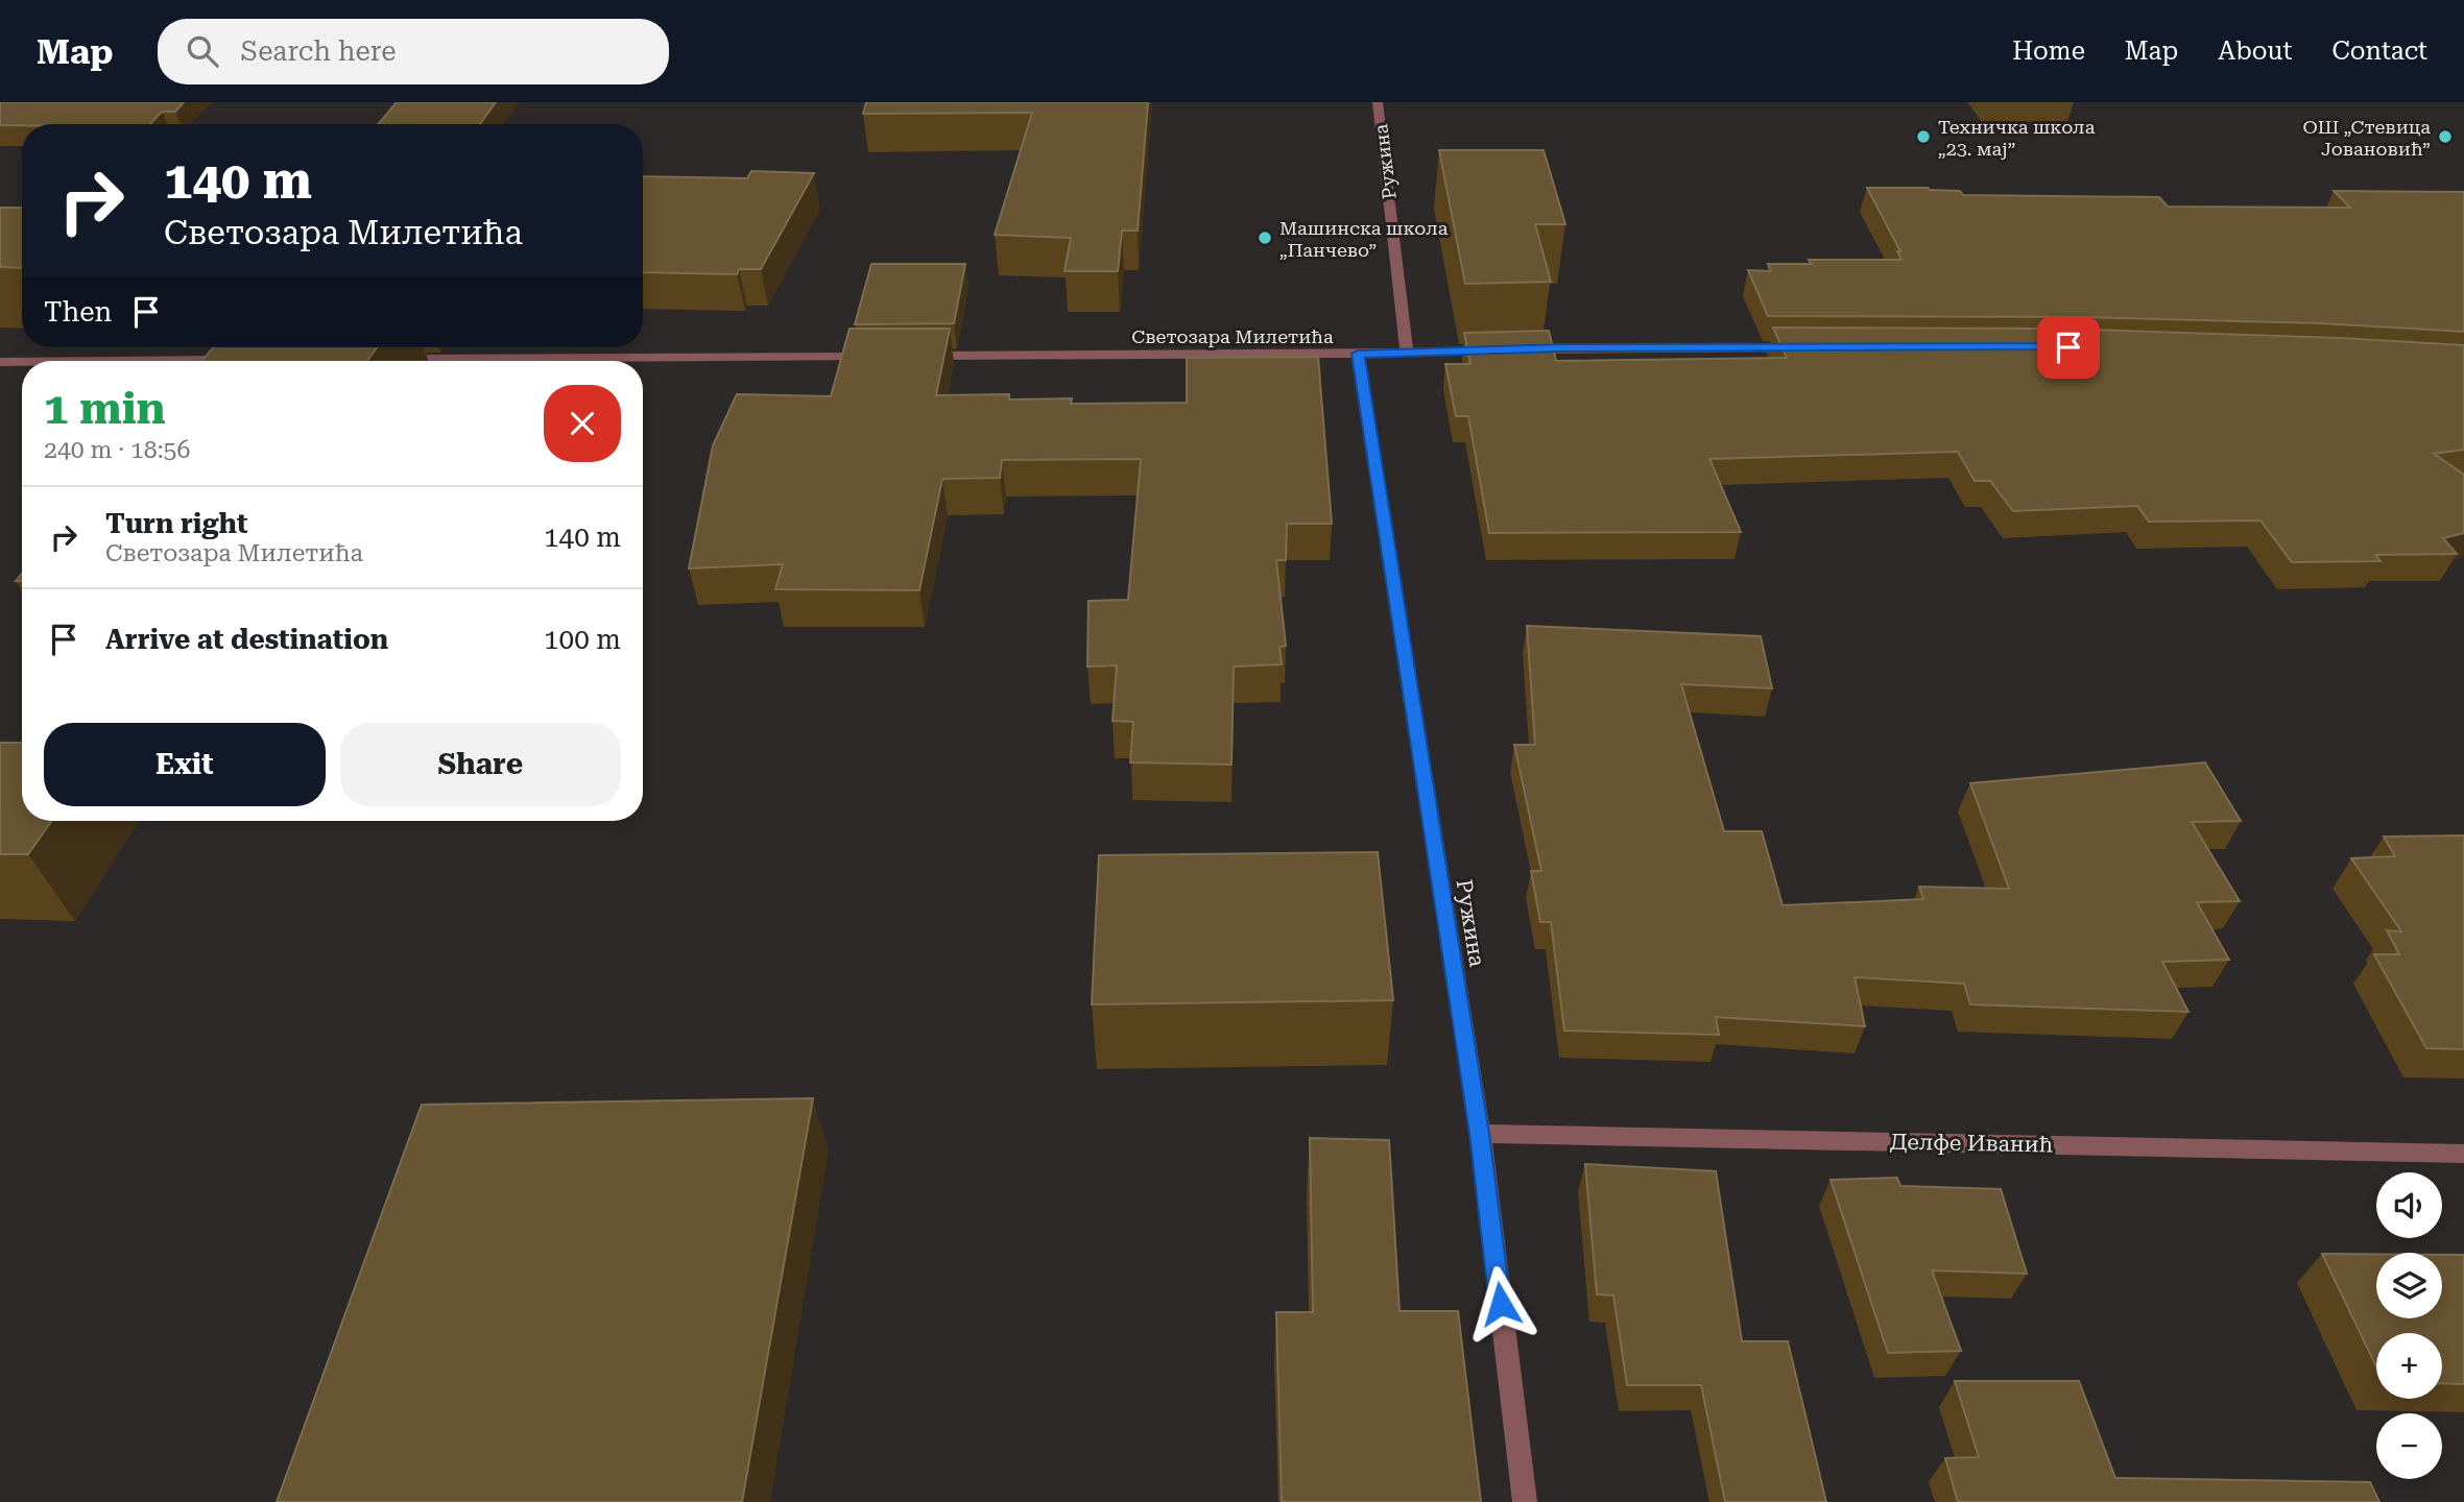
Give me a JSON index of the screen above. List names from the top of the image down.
{
  "streets": {
    "street": ["Ружина", "Светозара Милетића", "Делфе Иванић"]
  },
  "crossings": [
    ["Ружина", "Светозара Милетића"],
    ["Ружина", "Делфе Иванић"]
  ],
  "places": ["Техничка школа „23. мај”", "ОШ „Стевица Јовановић”", "Машинска школа „Панчево”"],
  "page": {
    "header": "Map",
    "search": "Search here",
    "nav": [
      "Home",
      "Map",
      "About",
      "Contact"
    ],
    "turn": ["140 m", "Светозара Милетића"],
    "then": "Then",
    "heading": ["1 min", "240 m · 18:56"],
    "list": [
      {
        "name": "Turn right",
        "note": "Светозара Милетића",
        "value": "140 m"
      },
      {
        "name": "Arrive at destination",
        "value": "100 m"
      }
    ],
    "buttons": ["Exit", "Share"],
    "map_buttons": ["+", "−"]
  }
}
